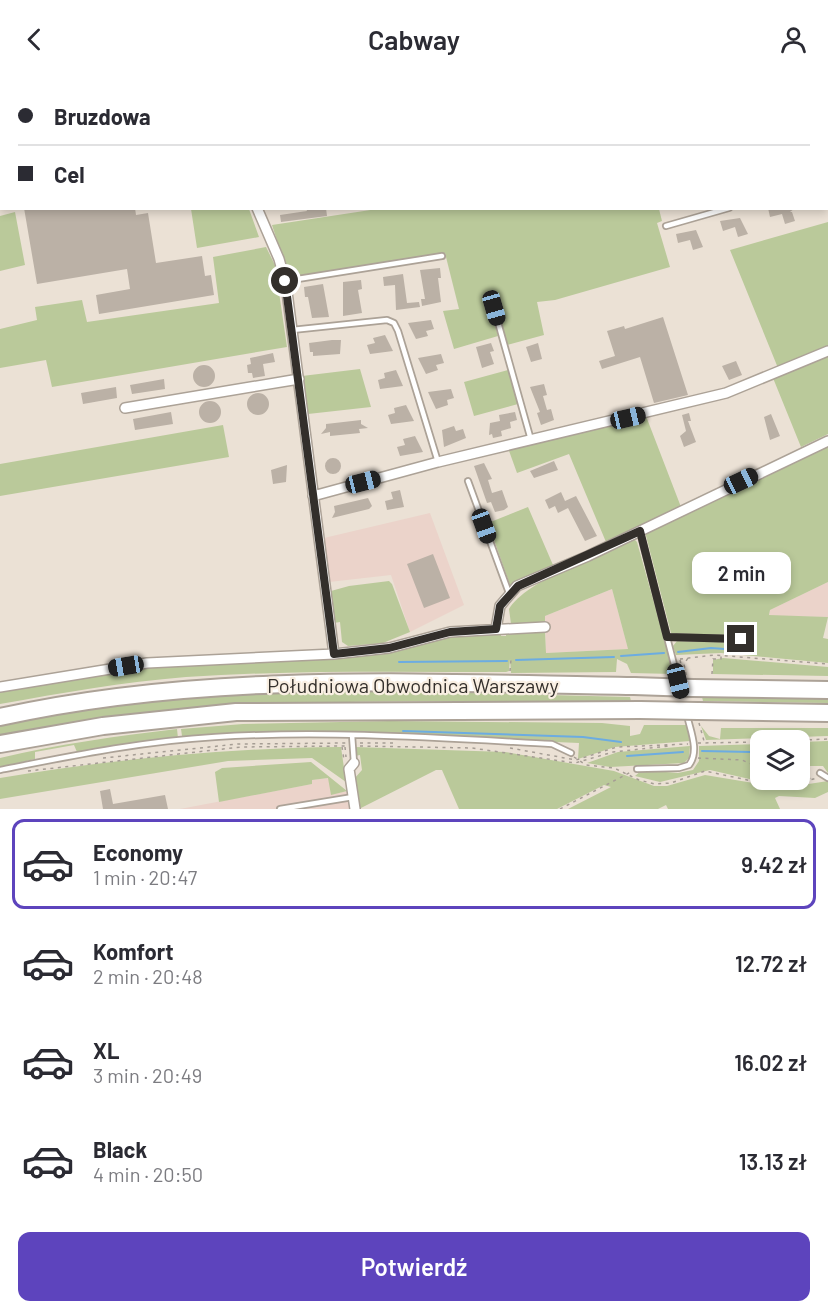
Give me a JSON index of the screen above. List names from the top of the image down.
{
  "streets": {
    "highway": ["Południowa Obwodnica Warszawy"]
  },
  "page": {
    "header": "Cabway",
    "banner": ["Bruzdowa", "Cel"],
    "bubble": "2 min",
    "list": [
      {
        "name": "Economy",
        "note": "1 min · 20:47",
        "value": "9.42 zł"
      },
      {
        "name": "Komfort",
        "note": "2 min · 20:48",
        "value": "12.72 zł"
      },
      {
        "name": "XL",
        "note": "3 min · 20:49",
        "value": "16.02 zł"
      },
      {
        "name": "Black",
        "note": "4 min · 20:50",
        "value": "13.13 zł"
      }
    ],
    "buttons": "Potwierdź"
  }
}
